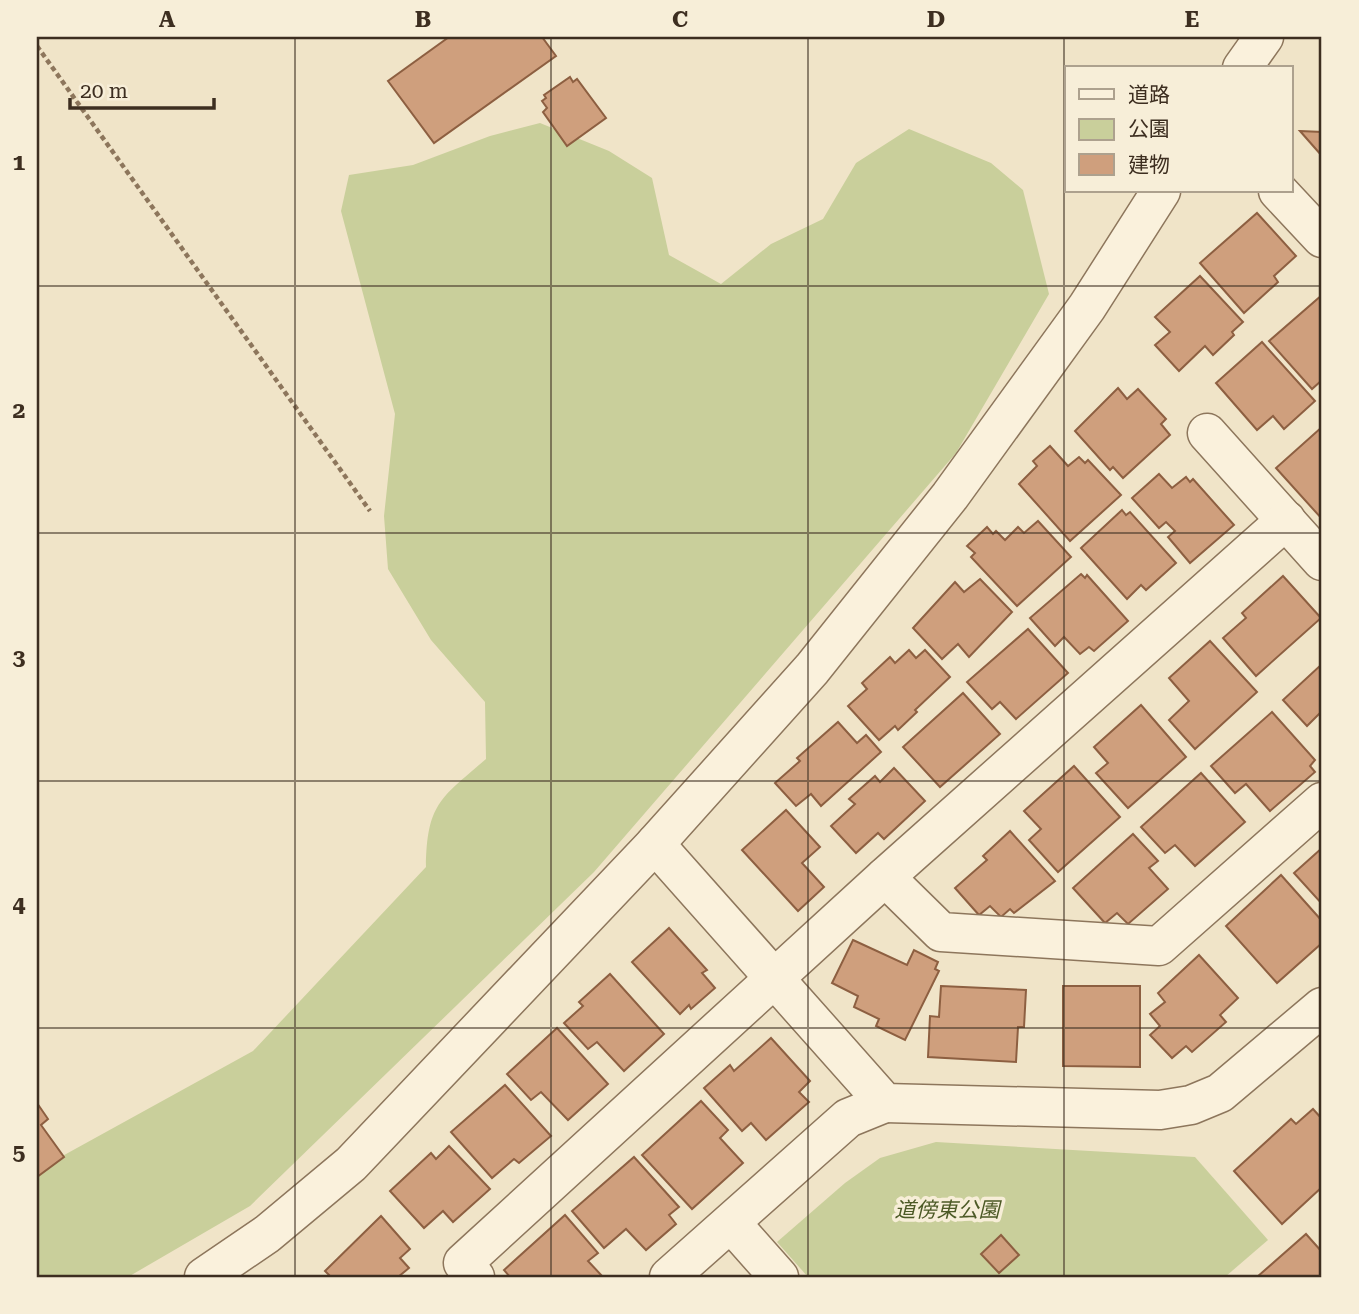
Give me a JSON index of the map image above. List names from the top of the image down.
{
  "parks": ["道傍東公園"],
  "legend": ["道路", "公園", "建物"],
  "scale_bar": "20 m",
  "grid": {
    "columns": [
      "A",
      "B",
      "C",
      "D",
      "E"
    ],
    "rows": [
      "1",
      "2",
      "3",
      "4",
      "5"
    ]
  }
}
